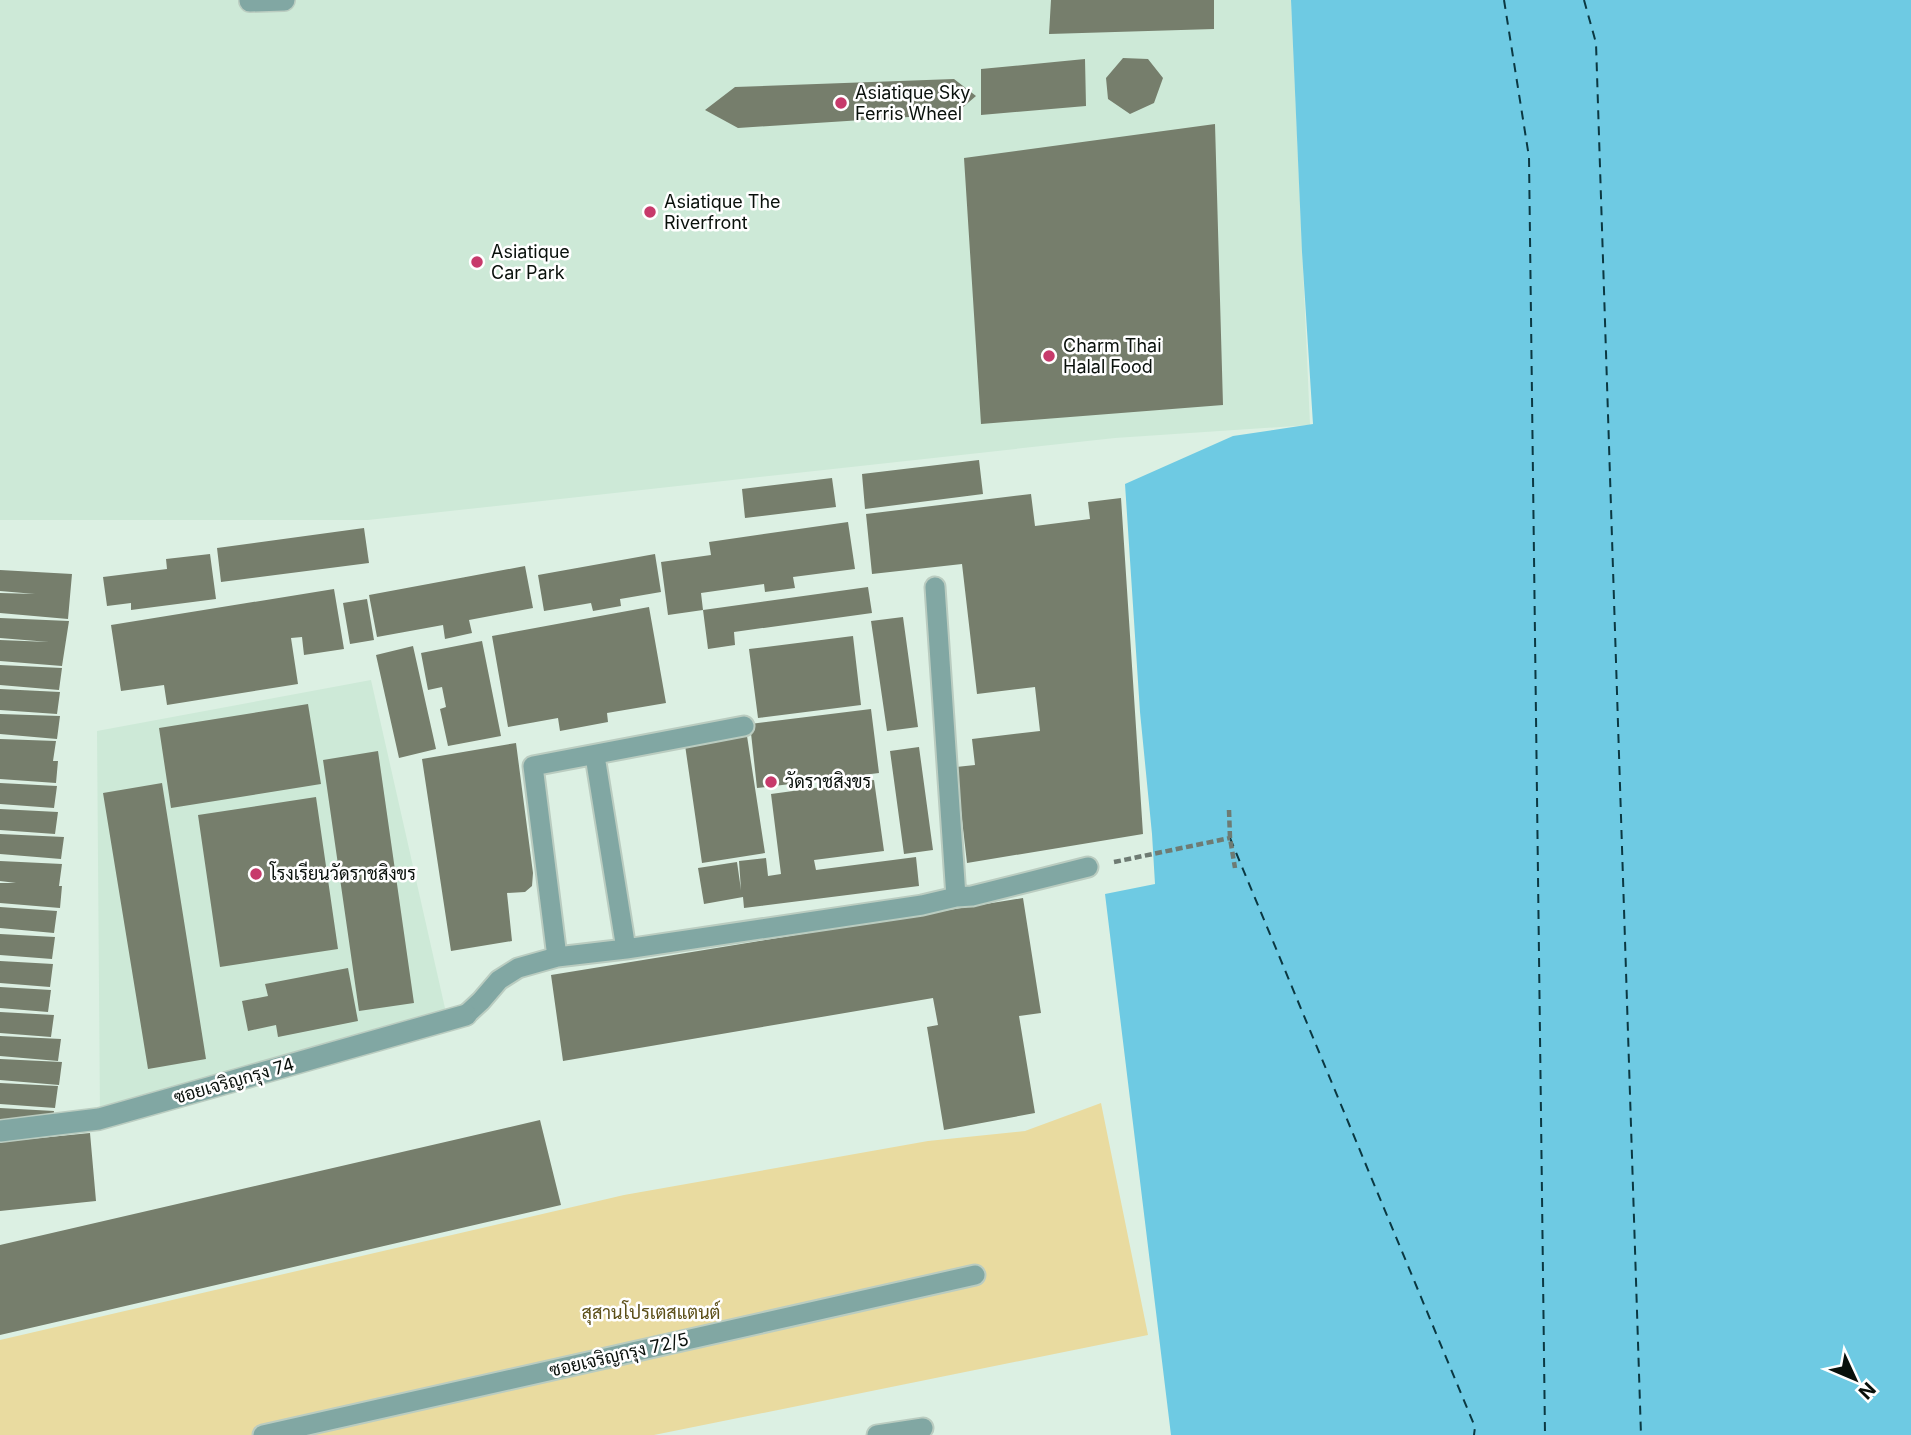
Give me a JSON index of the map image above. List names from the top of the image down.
{
  "streets": {
    "street": ["ซอยเจริญกรุง 74"],
    "lane": ["ซอยเจริญกรุง 72/5"]
  },
  "parks": ["สุสานโปรเตสแตนต์"],
  "places": [
    "Asiatique Sky Ferris Wheel",
    "Asiatique The Riverfront",
    "Asiatique Car Park",
    "Charm Thai Halal Food",
    "วัดราชสิงขร",
    "โรงเรียนวัดราชสิงขร"
  ],
  "north": "bottom right"
}
